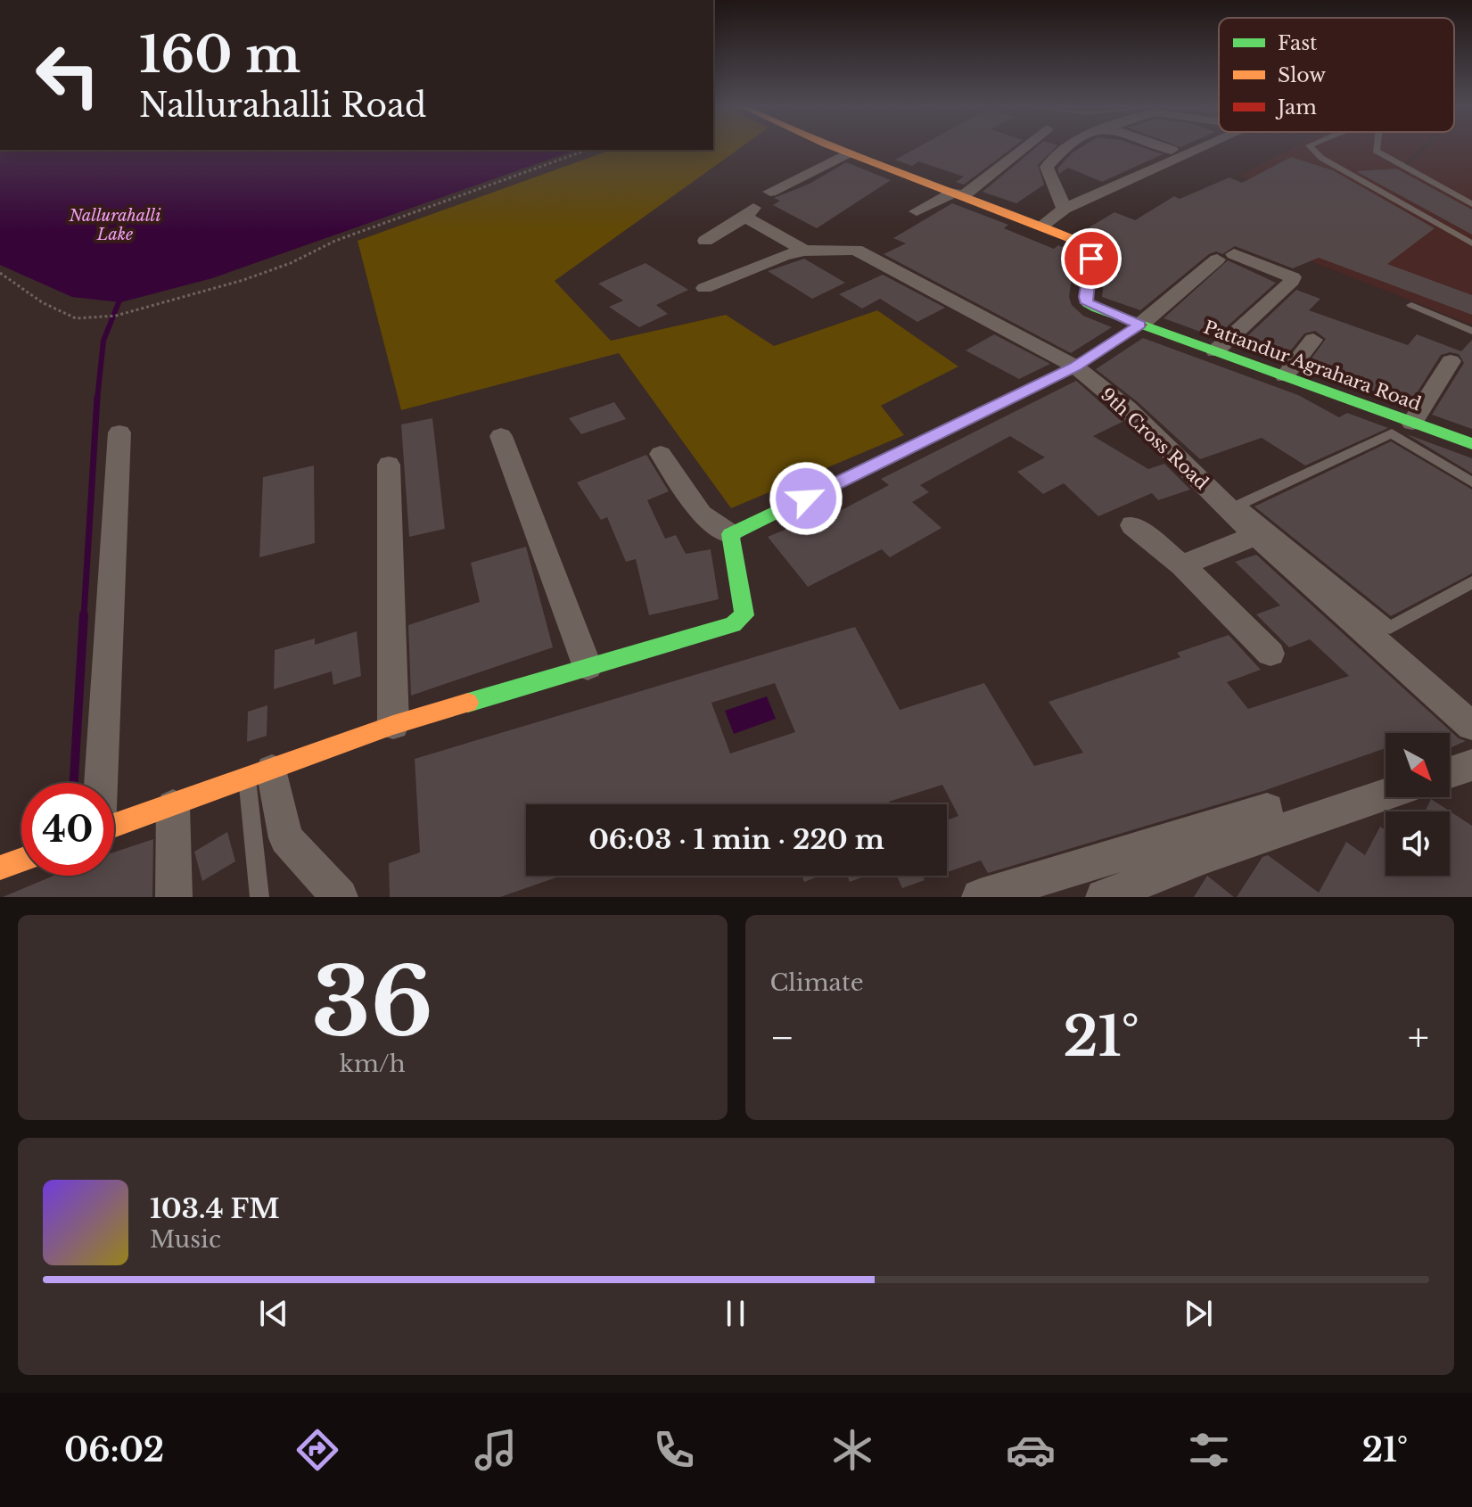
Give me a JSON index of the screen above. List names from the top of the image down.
{
  "streets": {
    "street": ["Pattandur Agrahara Road", "9th Cross Road"]
  },
  "water": ["Nallurahalli Lake"],
  "legend": ["Fast", "Slow", "Jam"],
  "north": "bottom right",
  "page": {
    "turn": ["160 m", "Nallurahalli Road"],
    "limit": "40",
    "trip": "06:03 · 1 min · 220 m",
    "tile": [
      ["36", "km/h"],
      "Climate"
    ],
    "heat": ["−", "21°", "+"],
    "song": ["103.4 FM", "Music"],
    "tabs": ["06:02", "21°"]
  }
}
